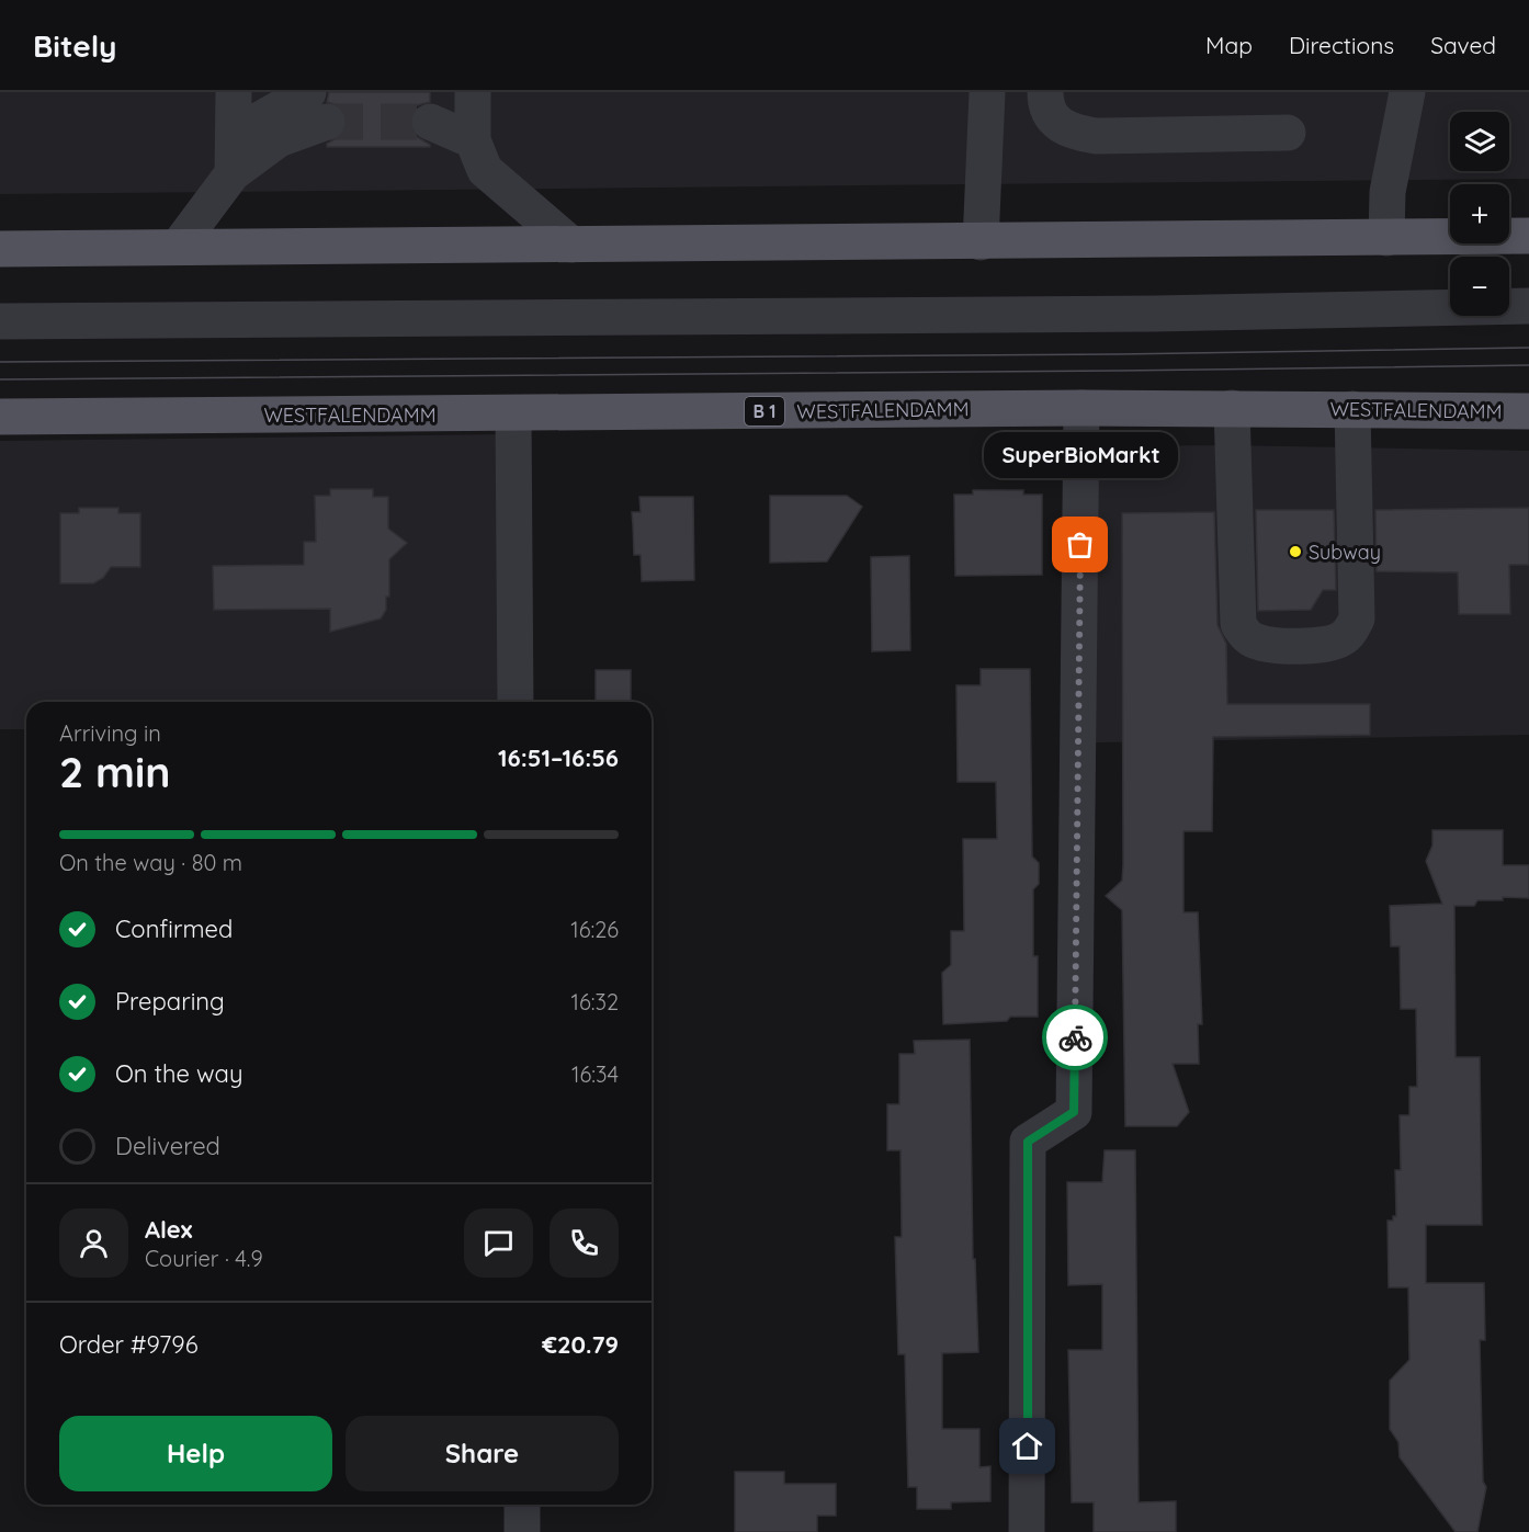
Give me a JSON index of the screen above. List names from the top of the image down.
{
  "streets": {
    "main road": ["WESTFALENDAMM", "B 1"]
  },
  "places": ["SuperBioMarkt", "Subway"],
  "page": {
    "header": "Bitely",
    "nav": ["Map", "Directions", "Saved"],
    "map_buttons": ["+", "−"],
    "bubble": "SuperBioMarkt",
    "heading": ["2 min", "Arriving in", "16:51–16:56"],
    "panel": [
      "Alex",
      "Courier · 4.9",
      "Order #9796",
      "€20.79"
    ],
    "bar": "On the way · 80 m",
    "list": [
      ["Confirmed", "16:26"],
      ["Preparing", "16:32"],
      ["On the way", "16:34"],
      "Delivered"
    ],
    "buttons": ["Help", "Share"]
  }
}
